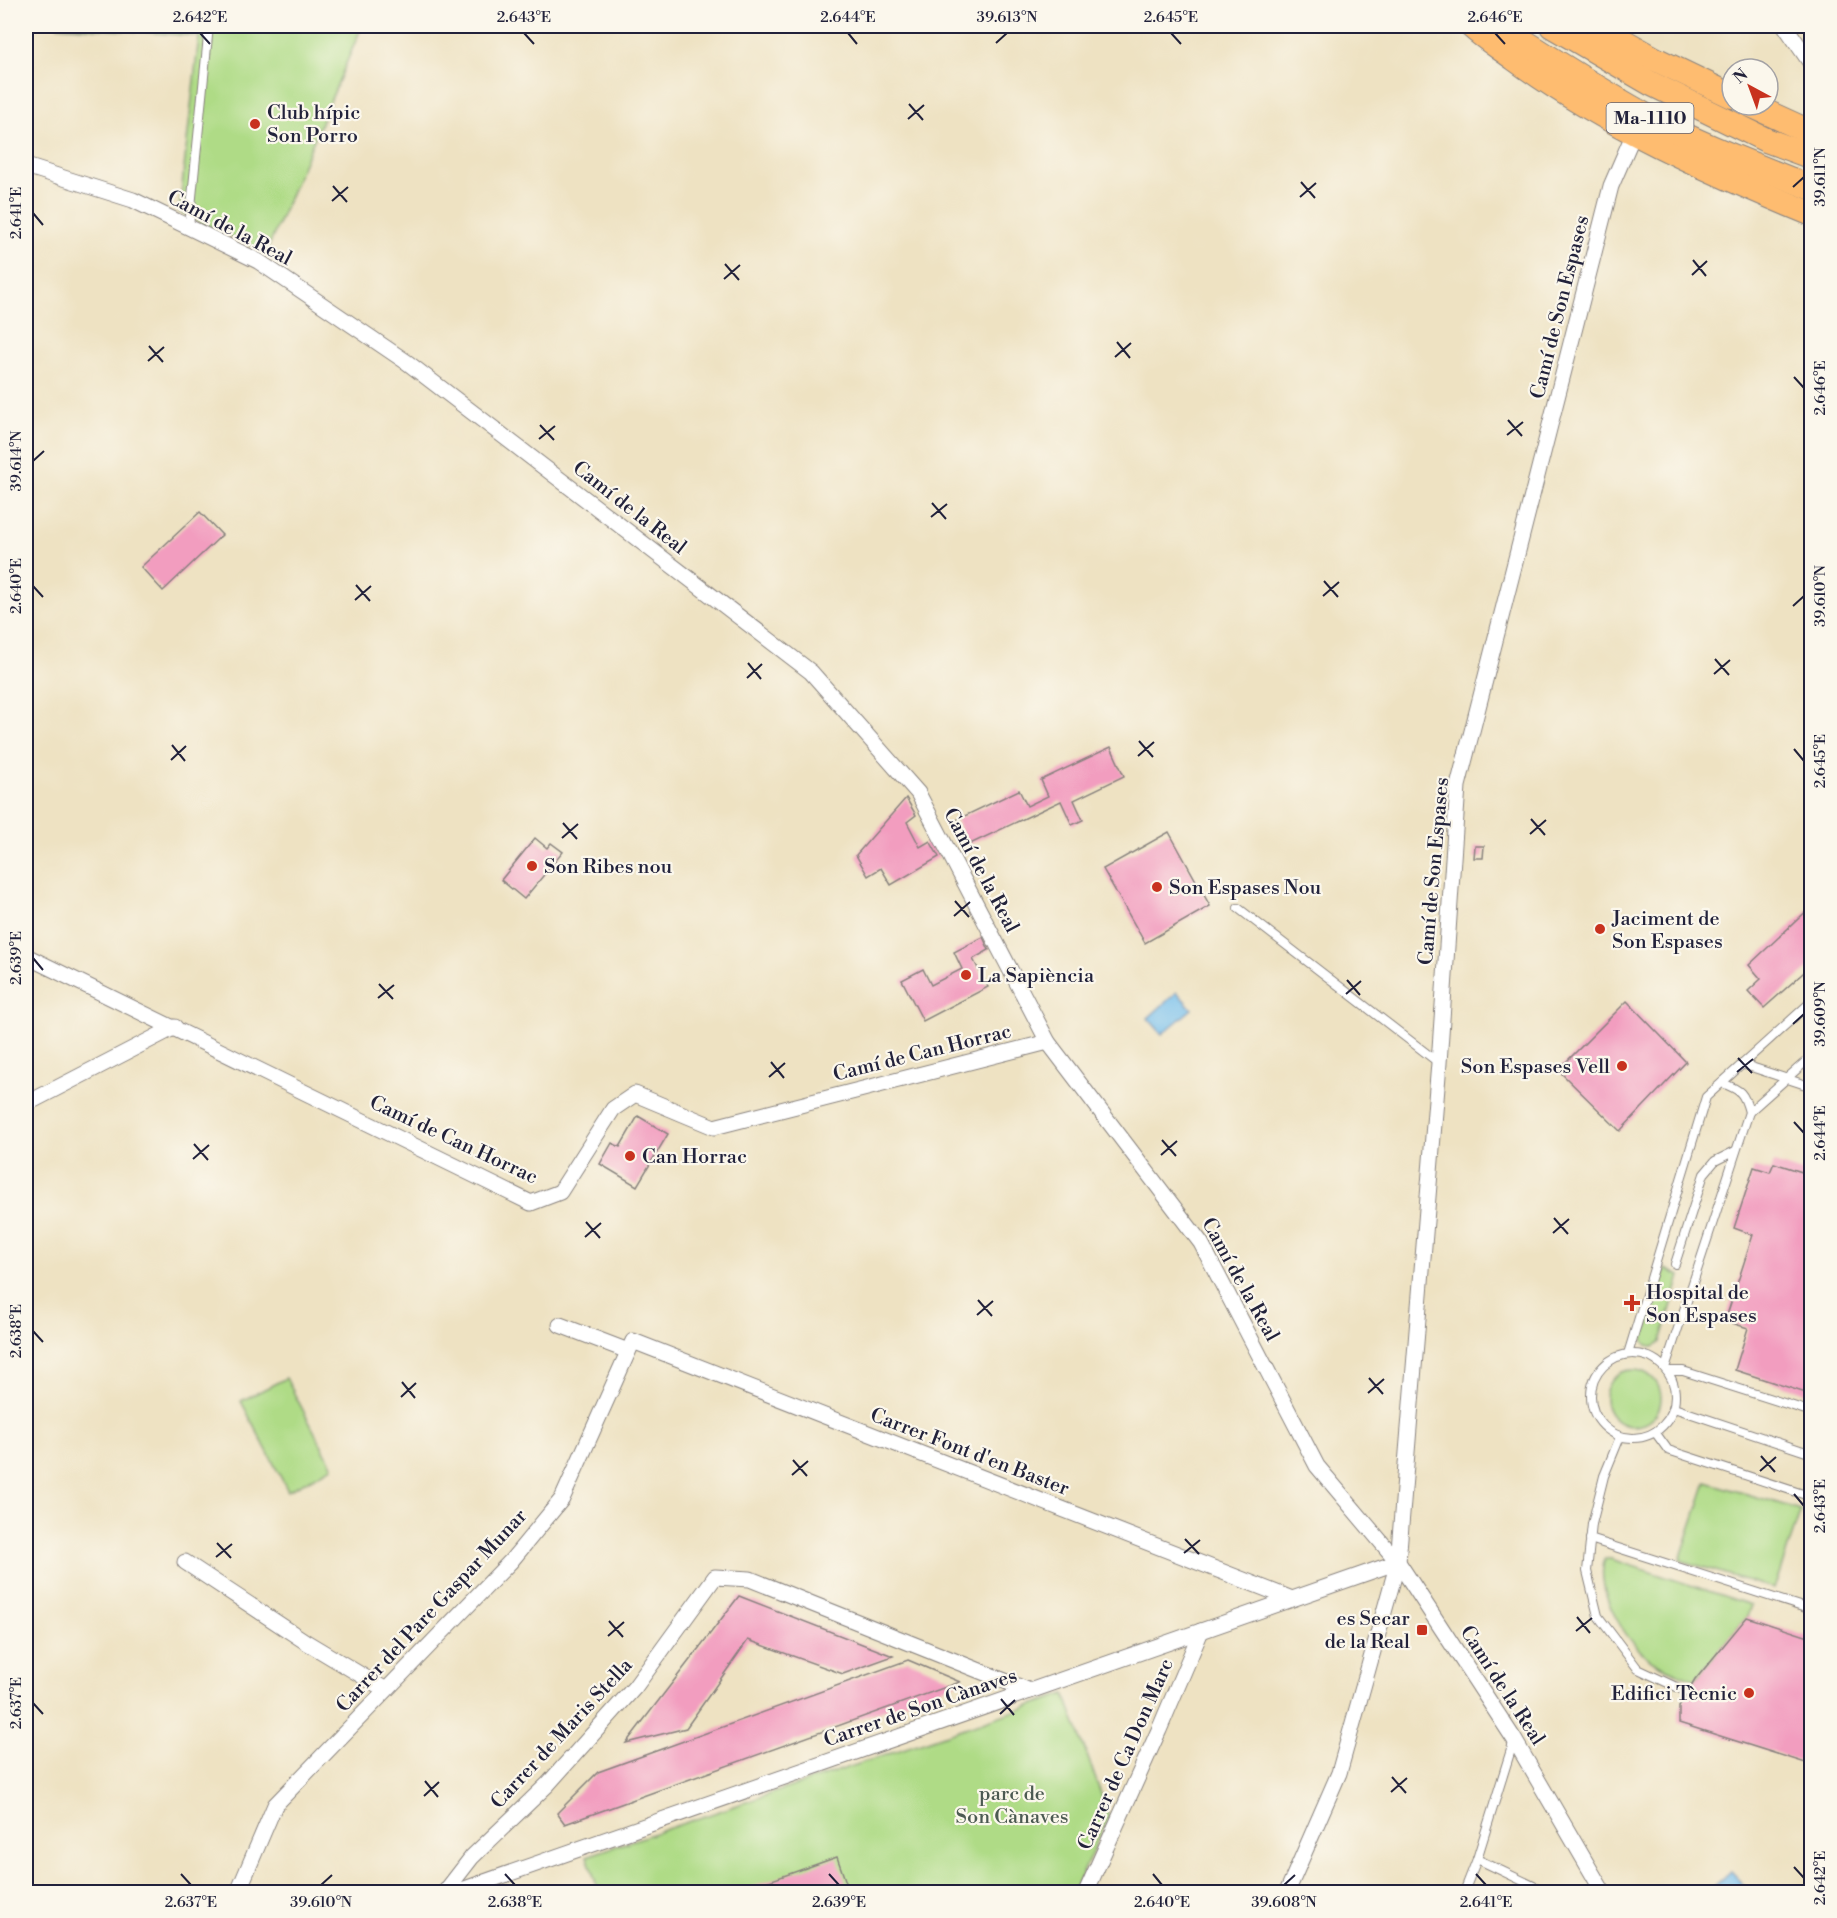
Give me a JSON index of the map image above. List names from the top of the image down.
{
  "streets": {
    "main road": ["Ma-1110"],
    "street": [
      "Camí de la Real",
      "Camí de Son Espases",
      "Camí de Can Horrac",
      "Carrer Font d'en Baster",
      "Carrer del Pare Gaspar Munar",
      "Carrer de Son Cànaves",
      "Carrer de Maris Stella",
      "Carrer de Ca Don Marc"
    ]
  },
  "crossings": [
    ["Camí de la Real", "Camí de Son Espases"],
    ["Camí de la Real", "Camí de Can Horrac"],
    ["Camí de la Real", "Carrer de Son Cànaves"],
    ["Camí de Son Espases", "Carrer de Son Cànaves"],
    ["Carrer Font d'en Baster", "Carrer del Pare Gaspar Munar"],
    ["Carrer Font d'en Baster", "Carrer de Son Cànaves"],
    ["Carrer de Son Cànaves", "Carrer de Maris Stella"],
    ["Carrer de Son Cànaves", "Carrer de Ca Don Marc"]
  ],
  "parks": ["parc de Son Cànaves"],
  "places": {
    "other": [
      "Club hípic Son Porro",
      "Son Ribes nou",
      "Son Espases Nou",
      "Jaciment de Son Espases",
      "La Sapiència",
      "Son Espases Vell",
      "Can Horrac",
      "Edifici Tècnic"
    ],
    "health": ["Hospital de Son Espases"],
    "transit": ["es Secar de la Real"]
  },
  "north": "top left",
  "coordinates": [
    "2.642°E",
    "2.643°E",
    "2.644°E",
    "39.613°N",
    "2.645°E",
    "2.646°E",
    "39.611°N",
    "2.641°E",
    "39.614°N",
    "2.640°E",
    "39.610°N",
    "2.639°E",
    "39.609°N",
    "2.638°E",
    "2.637°E",
    "39.608°N"
  ]
}
